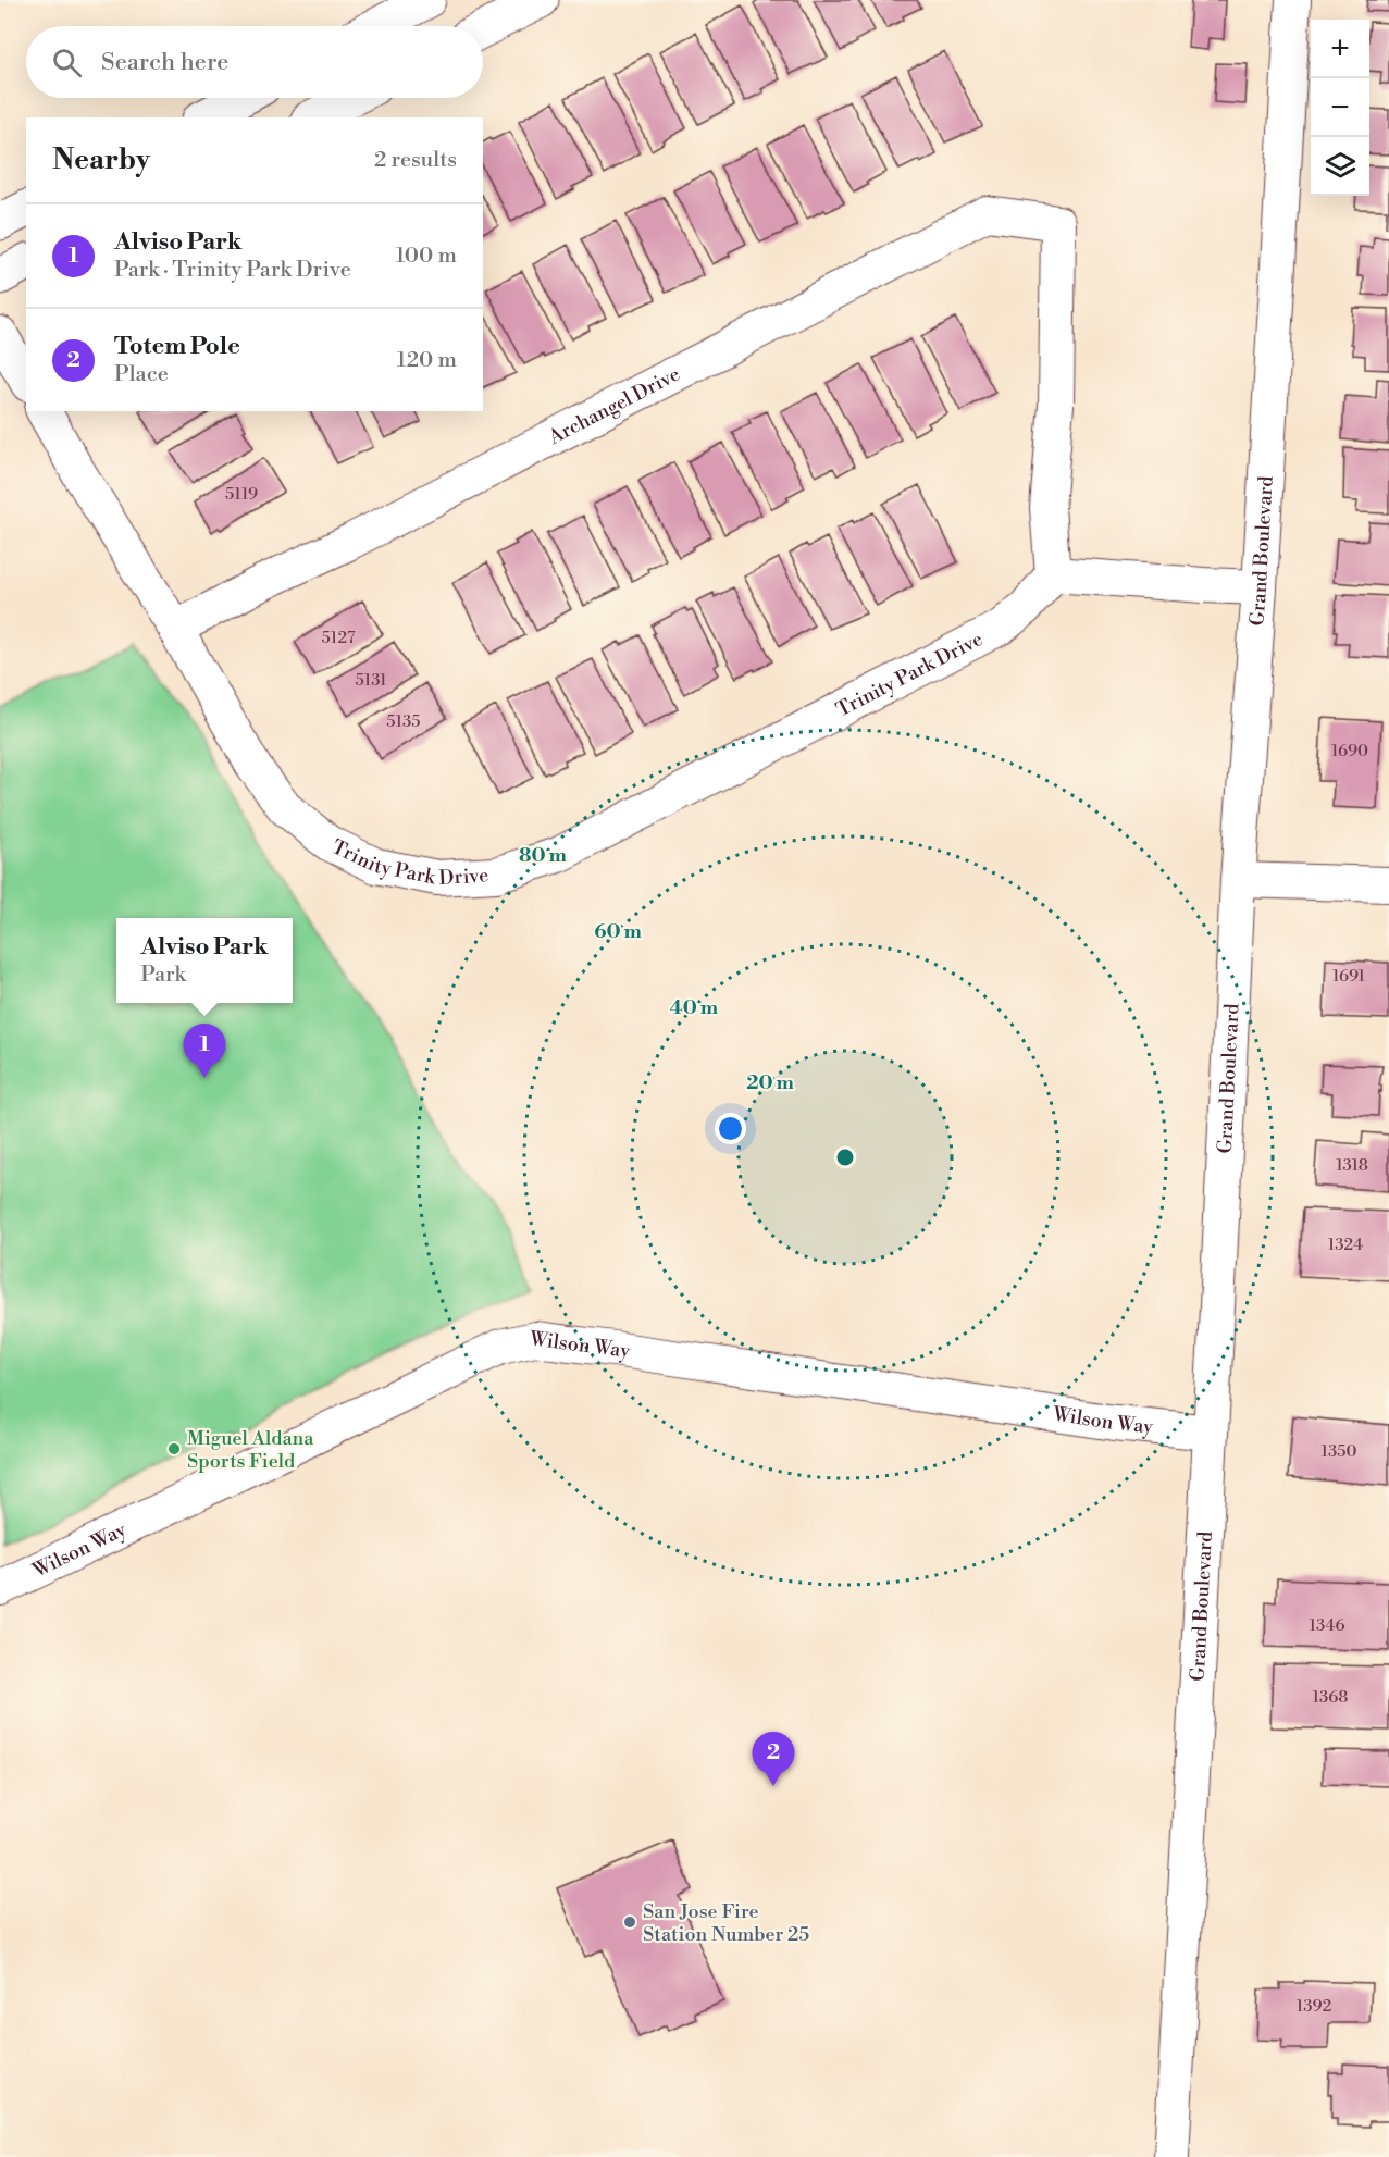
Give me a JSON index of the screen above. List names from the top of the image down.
{
  "streets": {
    "street": [
      "Archangel Drive",
      "Grand Boulevard",
      "Trinity Park Drive",
      "Wilson Way"
    ]
  },
  "crossings": [
    ["Archangel Drive", "Trinity Park Drive"],
    ["Grand Boulevard", "Wilson Way"]
  ],
  "places": ["Miguel Aldana Sports Field", "San Jose Fire Station Number 25"],
  "house_numbers": [
    "5119",
    "5127",
    "5131",
    "5135",
    "1690",
    "1691",
    "1318",
    "1324",
    "1350",
    "1346",
    "1368",
    "1392"
  ],
  "page": {
    "map_buttons": ["+", "−"],
    "search": "Search here",
    "heading": ["Nearby", "2 results"],
    "list": [
      {
        "mark": "1",
        "name": "Alviso Park",
        "note": "Park · Trinity Park Drive",
        "value": "100 m"
      },
      {
        "mark": "2",
        "name": "Totem Pole",
        "note": "Place",
        "value": "120 m"
      }
    ],
    "popup": ["Alviso Park", "Park"],
    "pins": ["1", "2"]
  },
  "rings": [
    "80 m",
    "60 m",
    "40 m",
    "20 m"
  ]
}
